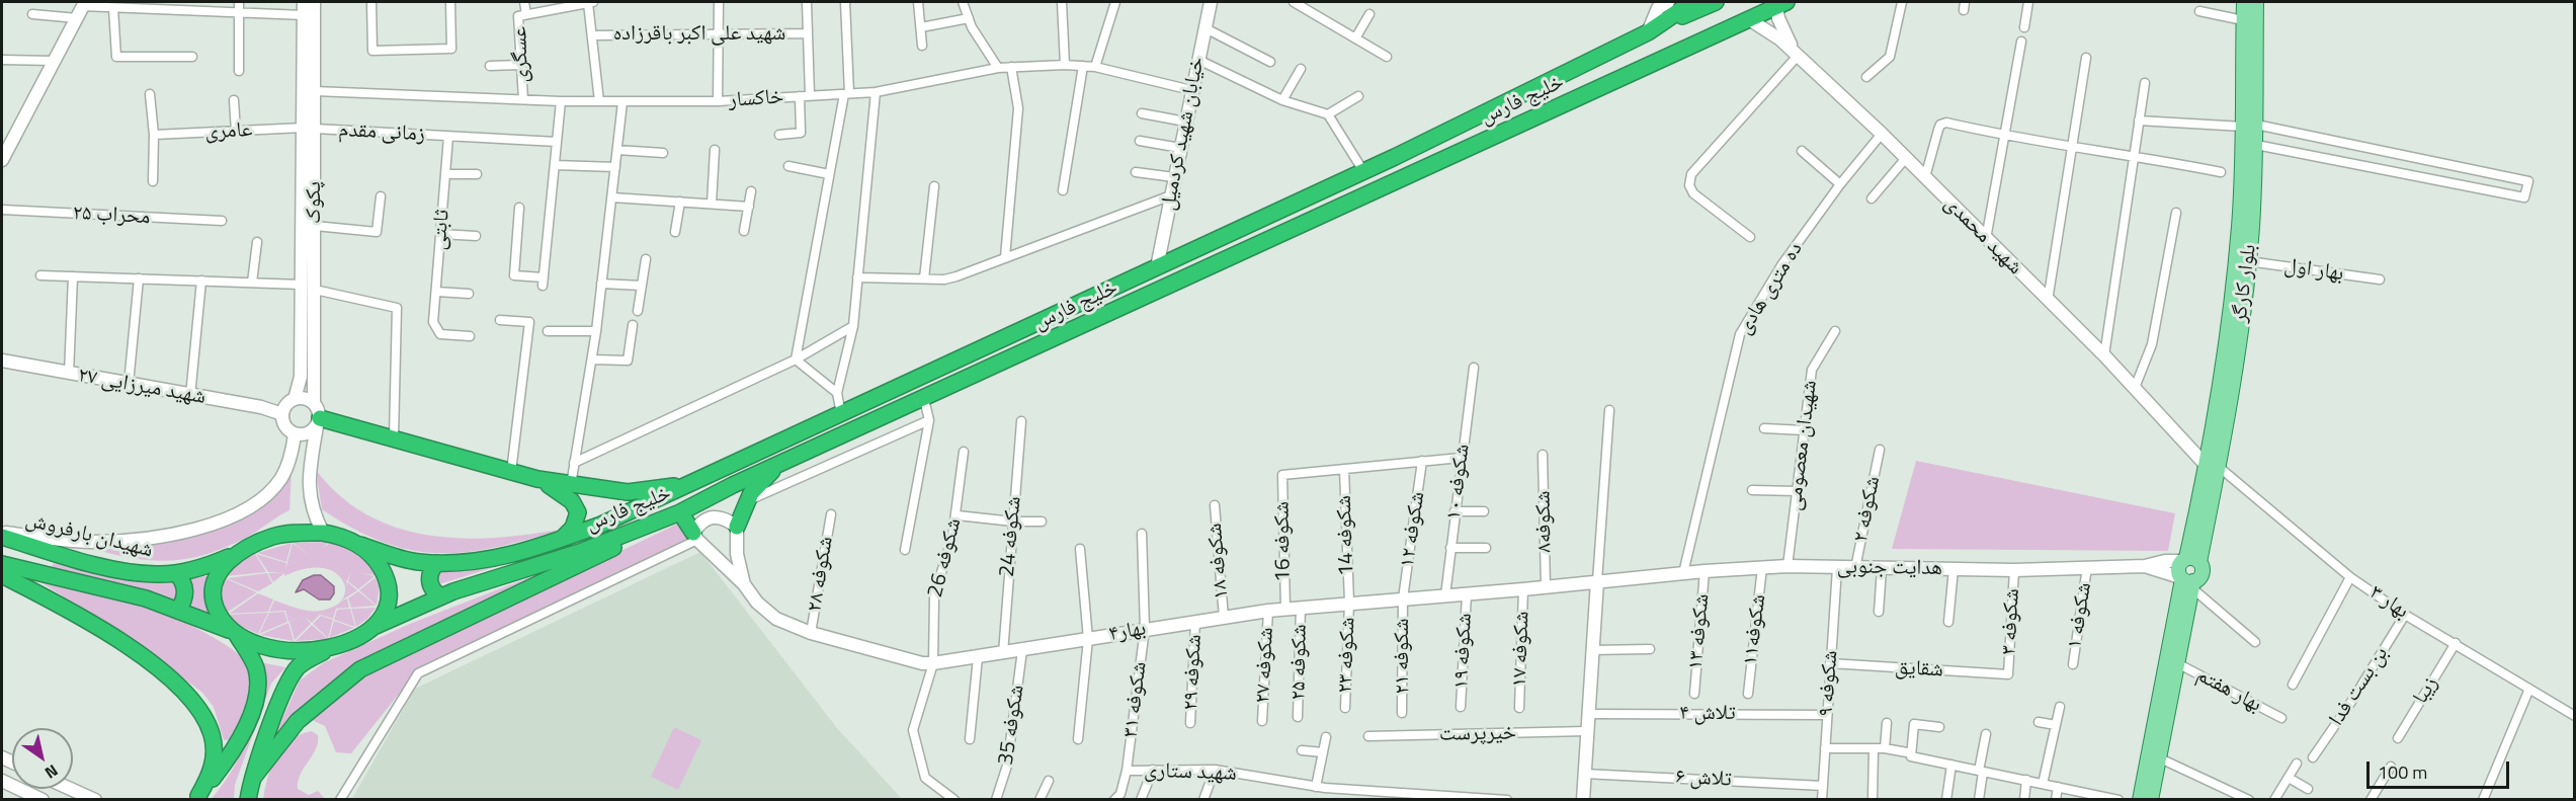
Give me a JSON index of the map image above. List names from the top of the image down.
{
  "streets": {
    "highway": ["خلیج فارس", "شهیدان بارفروش"],
    "main road": ["بلوار کارگر"],
    "street": [
      "شهید علی اکبر باقرزاده",
      "عسگری",
      "خاکسار",
      "عامری",
      "زمانی مقدم",
      "خیابان شهید کردمیل",
      "پکوک",
      "محراب ۲۵",
      "ثابتی",
      "شهید محمدی",
      "بهار اول",
      "ده متری هادی",
      "شهید میرزایی ۲۷",
      "شهیدان معصومی",
      "شکوفه ۱۰",
      "شکوفه ۲",
      "شکوفه۸",
      "شکوفه ۱۲",
      "شکوفه 14",
      "شکوفه 24",
      "شکوفه 16",
      "شکوفه 26",
      "شکوفه ۱۸",
      "هدایت جنوبی",
      "شکوفه ۲۸",
      "بهار ۳",
      "شکوفه ۱",
      "شکوفه ۳",
      "شکوفه۱۱",
      "بهار۴",
      "شکوفه ۱۳",
      "شکوفه ۱۷",
      "شکوفه ۱۹",
      "شکوفه ۲۳",
      "شکوفه ۲۱",
      "شکوفه ۲۵",
      "شکوفه ۲۷",
      "شقایق",
      "شکوفه ۲۹",
      "شکوفه ۹",
      "بن بست فدا",
      "بهار هفتم",
      "زیبا",
      "شکوفه ۳۱",
      "تلاش ۴",
      "شکوفه 35",
      "خیرپرست",
      "شهید ستاری",
      "تلاش ۶"
    ]
  },
  "crossings": [
    ["عسگری", "خاکسار"],
    ["خاکسار", "خیابان شهید کردمیل"],
    ["خاکسار", "پکوک"],
    ["خلیج فارس", "خیابان شهید کردمیل"],
    ["خلیج فارس", "شهید محمدی"],
    ["خلیج فارس", "شهیدان بارفروش"],
    ["عامری", "زمانی مقدم"],
    ["عامری", "پکوک"],
    ["زمانی مقدم", "پکوک"],
    ["زمانی مقدم", "ثابتی"],
    ["پکوک", "شهید میرزایی ۲۷"],
    ["شهید محمدی", "بلوار کارگر"],
    ["شهید محمدی", "ده متری هادی"],
    ["شهید محمدی", "بهار ۳"],
    ["بهار اول", "بلوار کارگر"],
    ["بلوار کارگر", "هدایت جنوبی"],
    ["بلوار کارگر", "بهار ۳"],
    ["ده متری هادی", "هدایت جنوبی"],
    ["شهیدان معصومی", "هدایت جنوبی"],
    ["شکوفه ۱۰", "بهار۴"],
    ["شکوفه ۲", "هدایت جنوبی"],
    ["شکوفه۸", "بهار۴"],
    ["شکوفه ۱۲", "بهار۴"],
    ["شکوفه ۱۲", "شکوفه ۲۱"],
    ["شکوفه 14", "شکوفه 16"],
    ["شکوفه 14", "بهار۴"],
    ["شکوفه 14", "شکوفه ۲۳"],
    ["شکوفه 24", "بهار۴"],
    ["شکوفه 16", "بهار۴"],
    ["شکوفه 26", "بهار۴"],
    ["شکوفه ۱۸", "بهار۴"],
    ["هدایت جنوبی", "شکوفه ۱"],
    ["هدایت جنوبی", "شکوفه ۳"],
    ["هدایت جنوبی", "شکوفه۱۱"],
    ["هدایت جنوبی", "بهار۴"],
    ["هدایت جنوبی", "شکوفه ۱۳"],
    ["هدایت جنوبی", "شکوفه ۹"],
    ["شکوفه ۲۸", "بهار۴"],
    ["بهار ۳", "بن بست فدا"],
    ["بهار ۳", "زیبا"],
    ["شکوفه ۳", "شقایق"],
    ["بهار۴", "شکوفه ۱۷"],
    ["بهار۴", "شکوفه ۱۹"],
    ["بهار۴", "شکوفه ۲۳"],
    ["بهار۴", "شکوفه ۲۱"],
    ["بهار۴", "شکوفه ۲۵"],
    ["بهار۴", "شکوفه ۲۷"],
    ["بهار۴", "شکوفه ۲۹"],
    ["بهار۴", "شکوفه ۳۱"],
    ["بهار۴", "شکوفه 35"],
    ["شقایق", "شکوفه ۹"],
    ["شکوفه ۹", "تلاش ۴"],
    ["شکوفه ۹", "تلاش ۶"],
    ["شکوفه ۳۱", "شهید ستاری"]
  ],
  "scale_bar": "100 m",
  "north": "bottom right"
}
